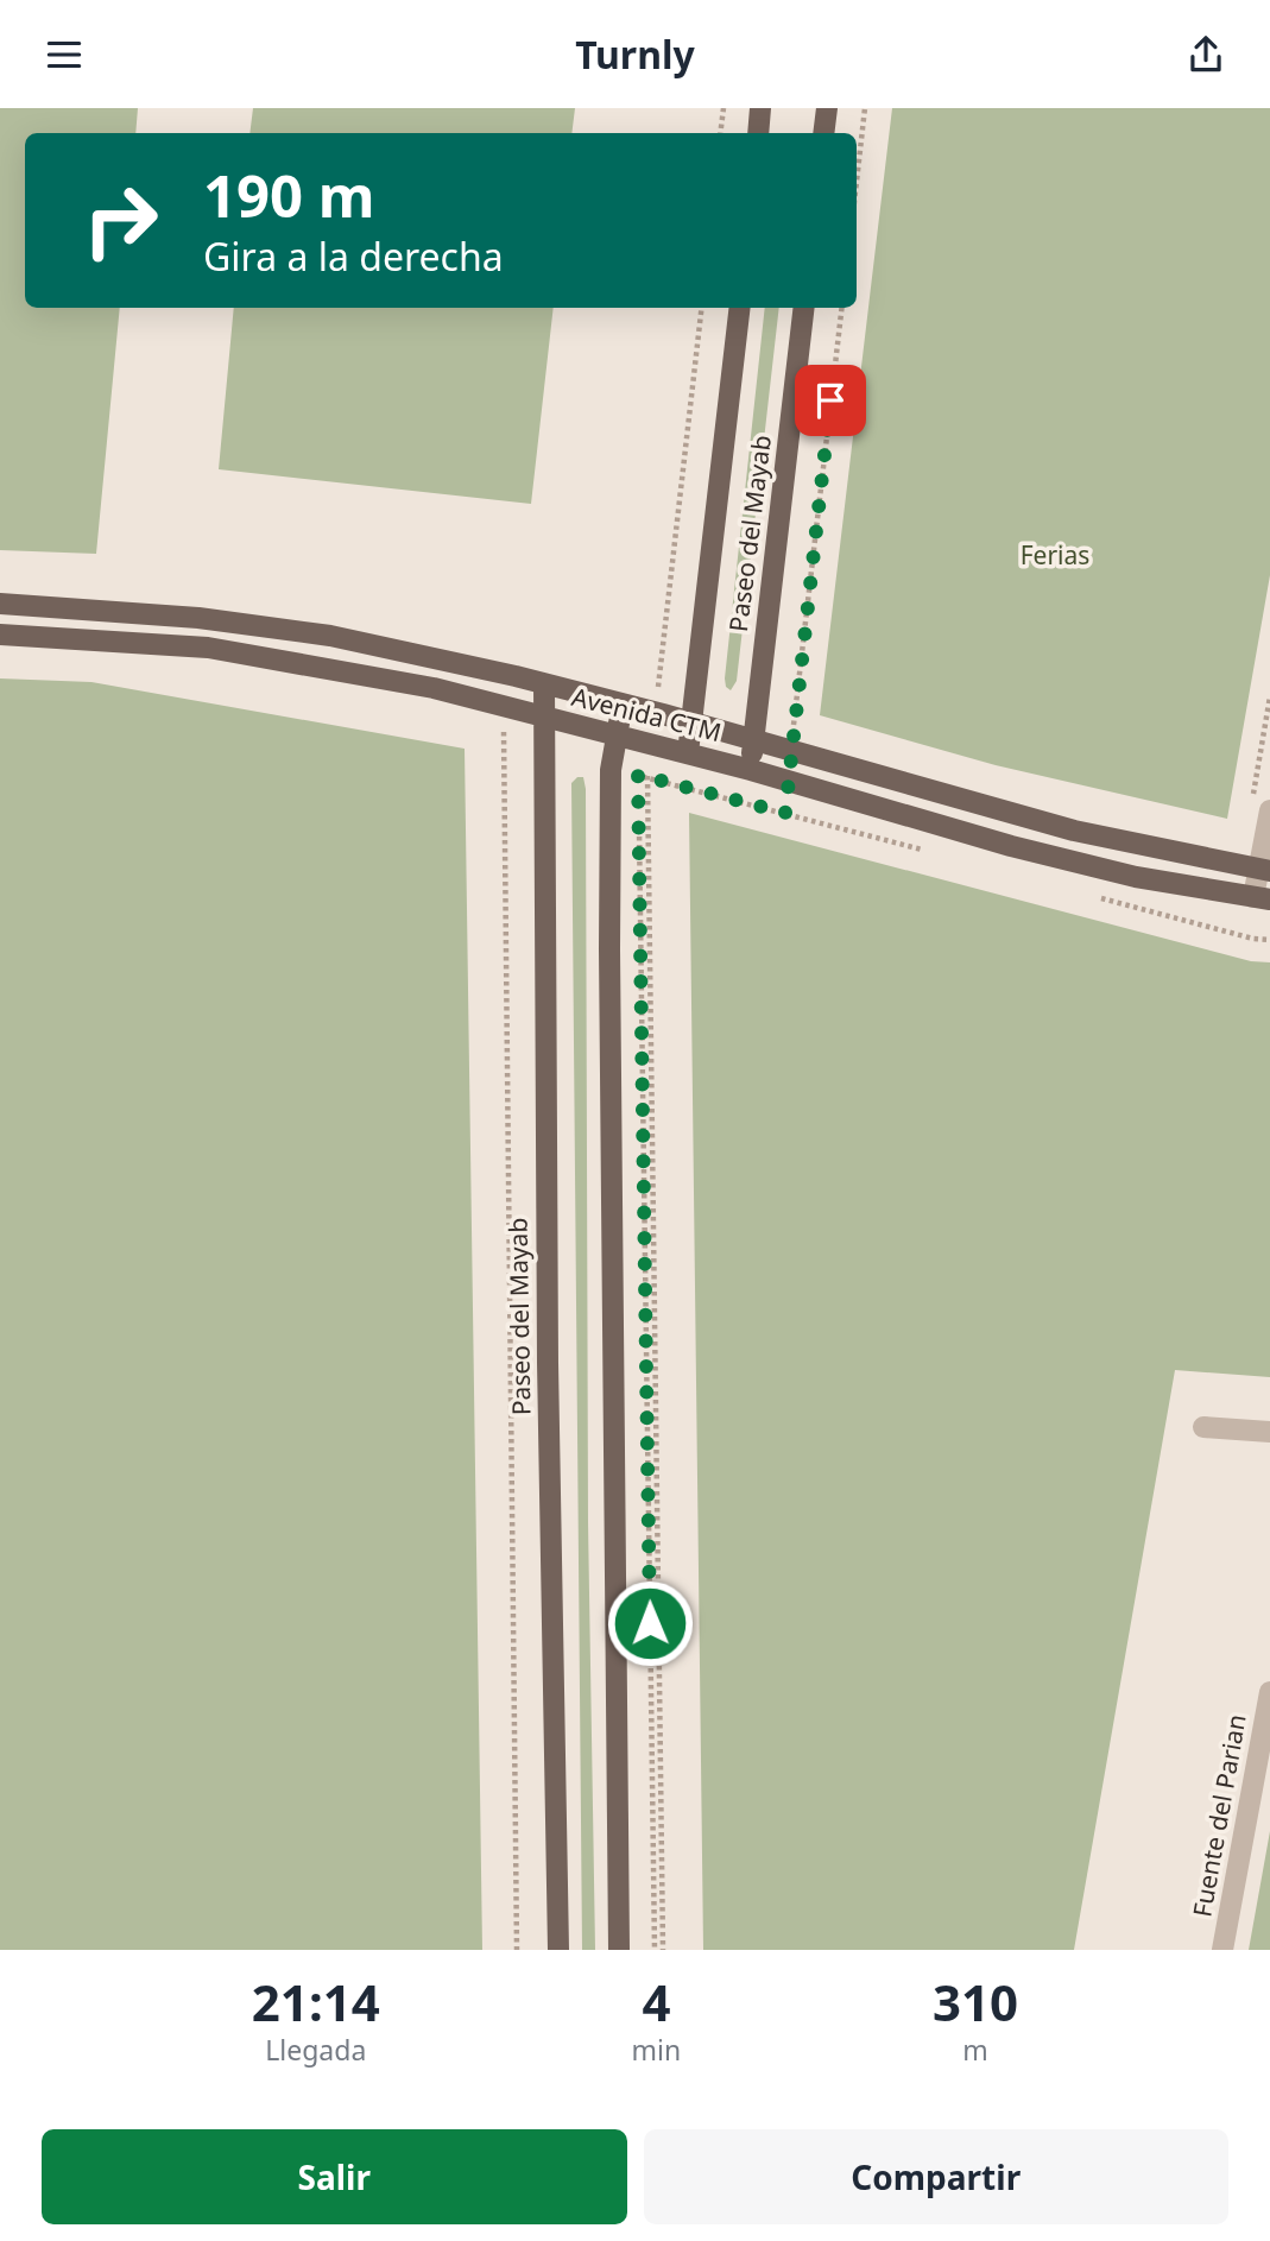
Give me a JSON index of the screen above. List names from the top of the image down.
{
  "streets": {
    "main road": ["Paseo del Mayab", "Avenida CTM"],
    "street": ["Fuente del Parian"]
  },
  "crossings": [
    ["Paseo del Mayab", "Avenida CTM"]
  ],
  "parks": ["Ferias"],
  "page": {
    "header": "Turnly",
    "turn": ["190 m", "Gira a la derecha"],
    "eta": [
      "21:14",
      "Llegada",
      "4",
      "min",
      "310",
      "m"
    ],
    "buttons": ["Salir", "Compartir"]
  }
}
